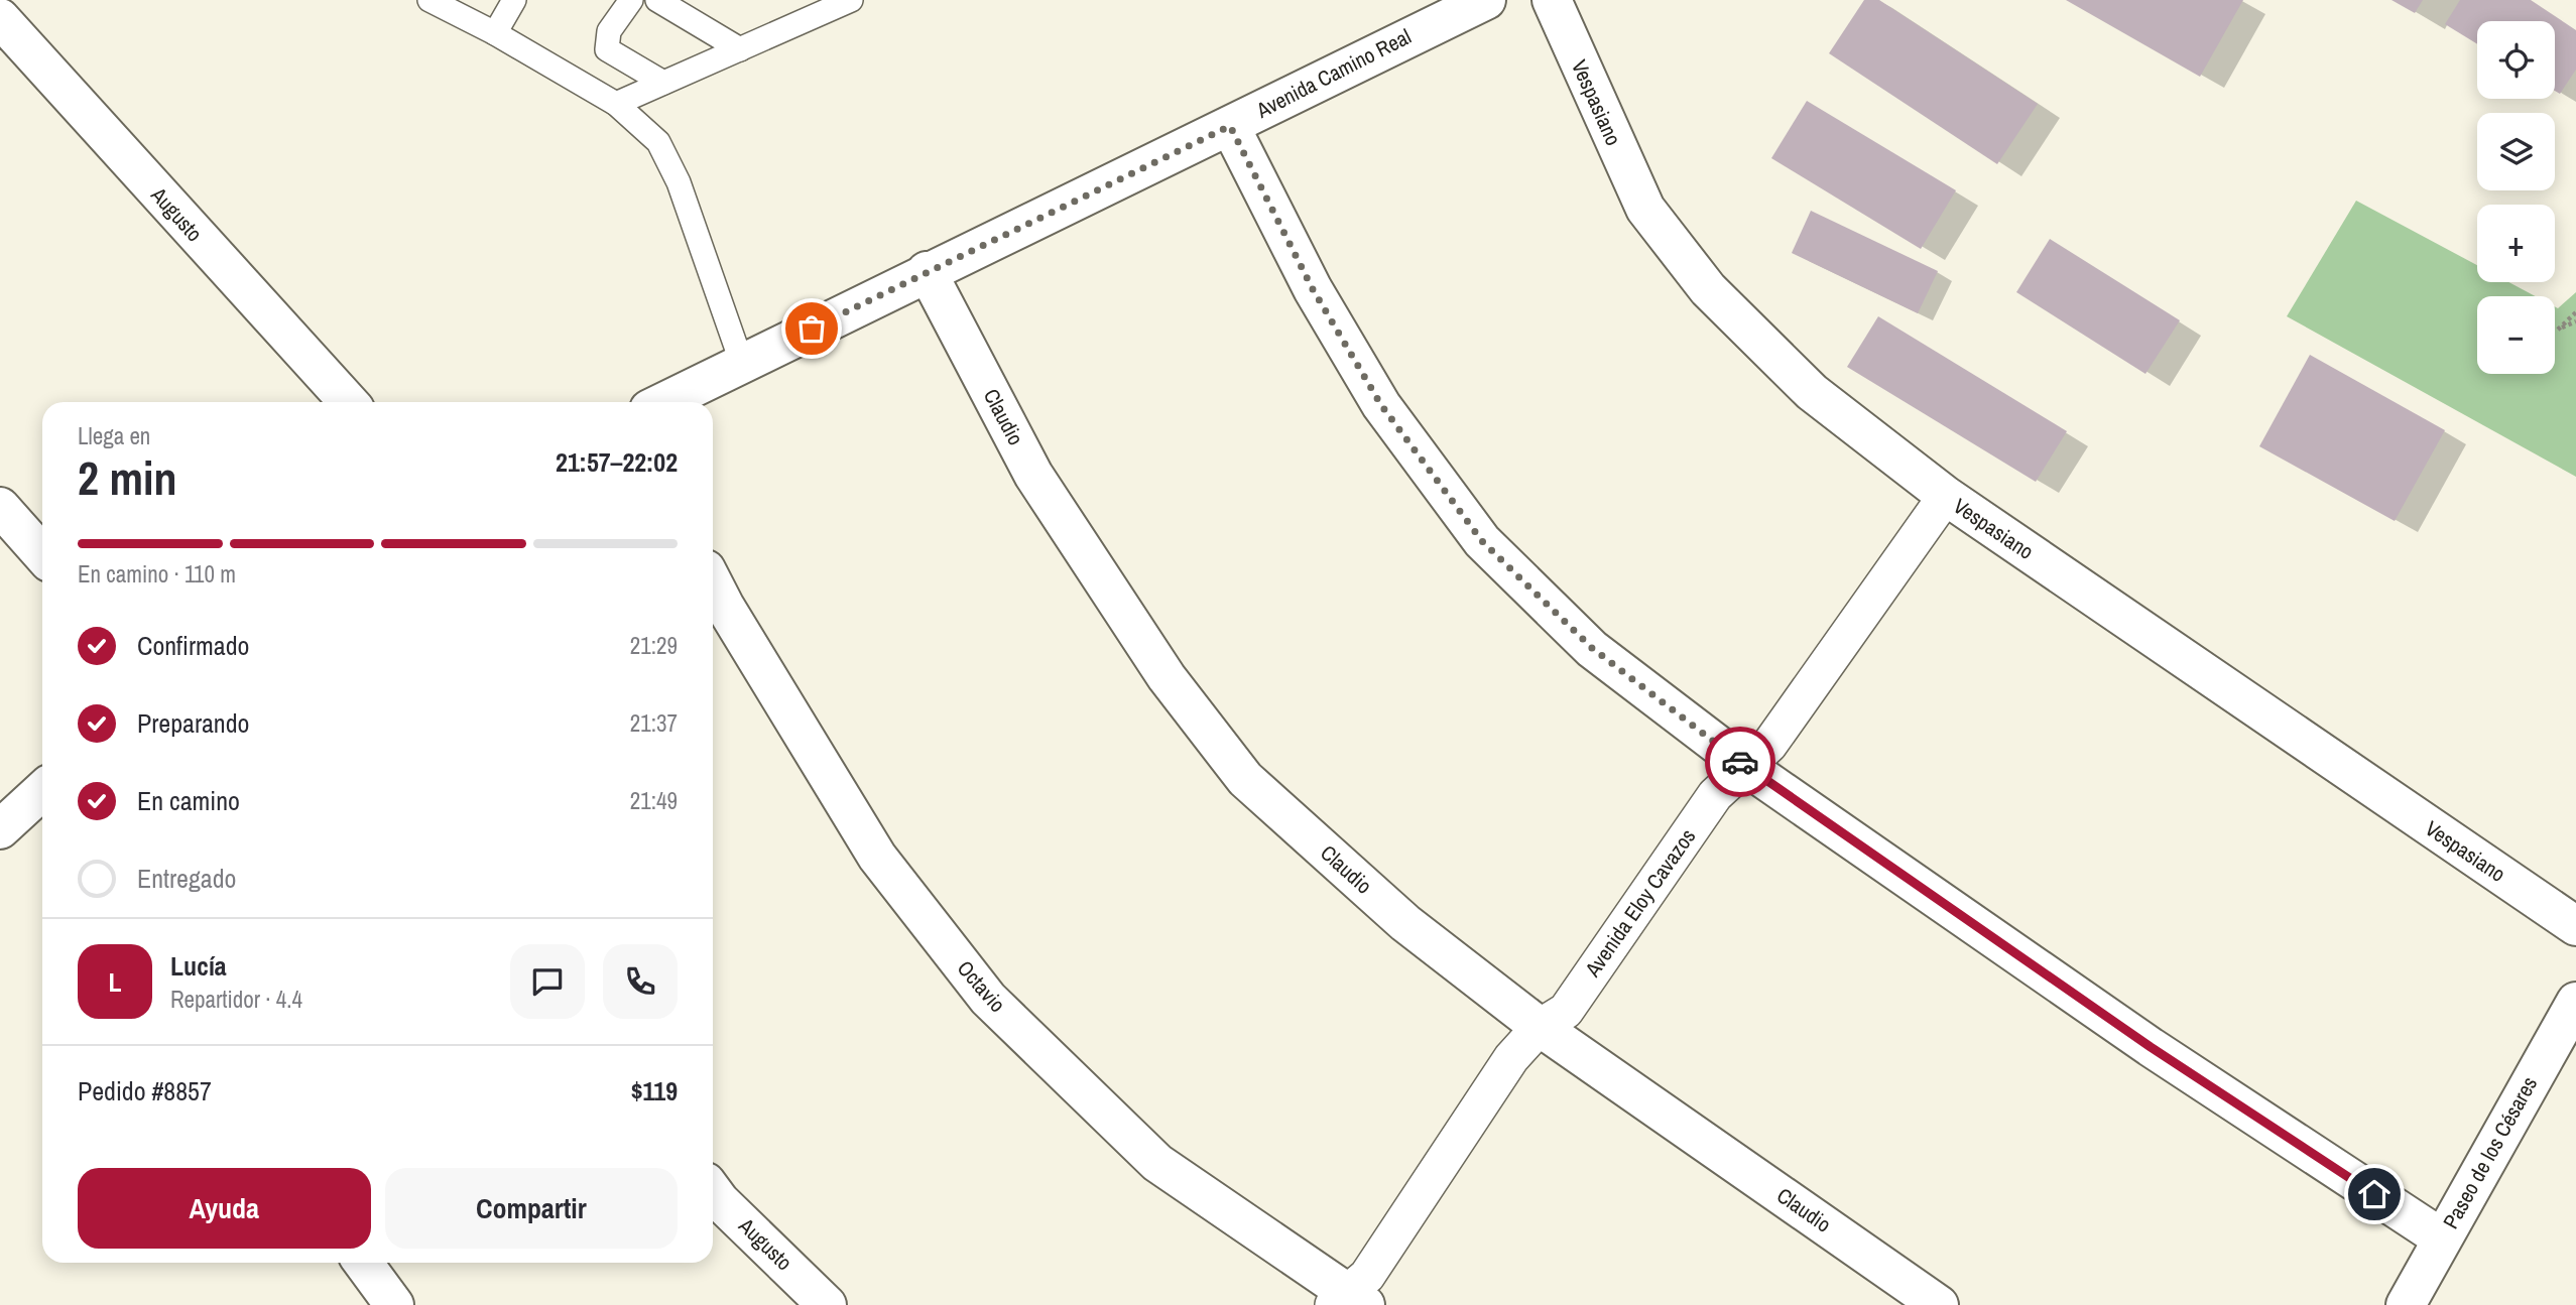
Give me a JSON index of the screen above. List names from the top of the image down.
{
  "streets": {
    "street": [
      "Avenida Camino Real",
      "Vespasiano",
      "Augusto",
      "Claudio",
      "Avenida Eloy Cavazos",
      "Octavio",
      "Paseo de los Césares"
    ]
  },
  "crossings": [
    ["Avenida Camino Real", "Claudio"],
    ["Vespasiano", "Avenida Eloy Cavazos"],
    ["Claudio", "Avenida Eloy Cavazos"],
    ["Avenida Eloy Cavazos", "Octavio"]
  ],
  "page": {
    "map_buttons": ["+", "−"],
    "heading": ["2 min", "Llega en", "21:57–22:02"],
    "panel": [
      "Lucía",
      "Repartidor · 4.4",
      "Pedido #8857",
      "$119"
    ],
    "bar": "En camino · 110 m",
    "list": [
      ["Confirmado", "21:29"],
      ["Preparando", "21:37"],
      ["En camino", "21:49"],
      "Entregado"
    ],
    "round": "L",
    "buttons": ["Ayuda", "Compartir"]
  }
}
